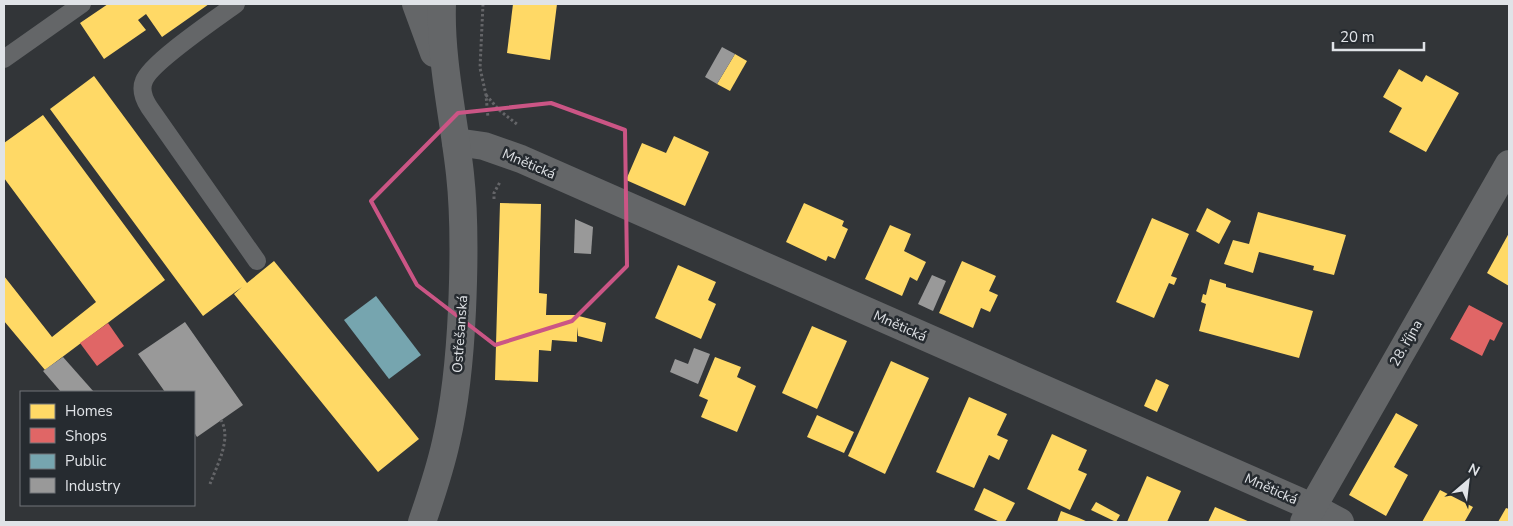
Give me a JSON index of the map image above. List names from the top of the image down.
{
  "streets": {
    "street": ["Mnětická", "Ostřešanská", "28. října"]
  },
  "crossings": [
    ["Mnětická", "Ostřešanská"],
    ["Mnětická", "28. října"]
  ],
  "legend": [
    "Homes",
    "Shops",
    "Public",
    "Industry"
  ],
  "scale_bar": "20 m",
  "north": "top right"
}
